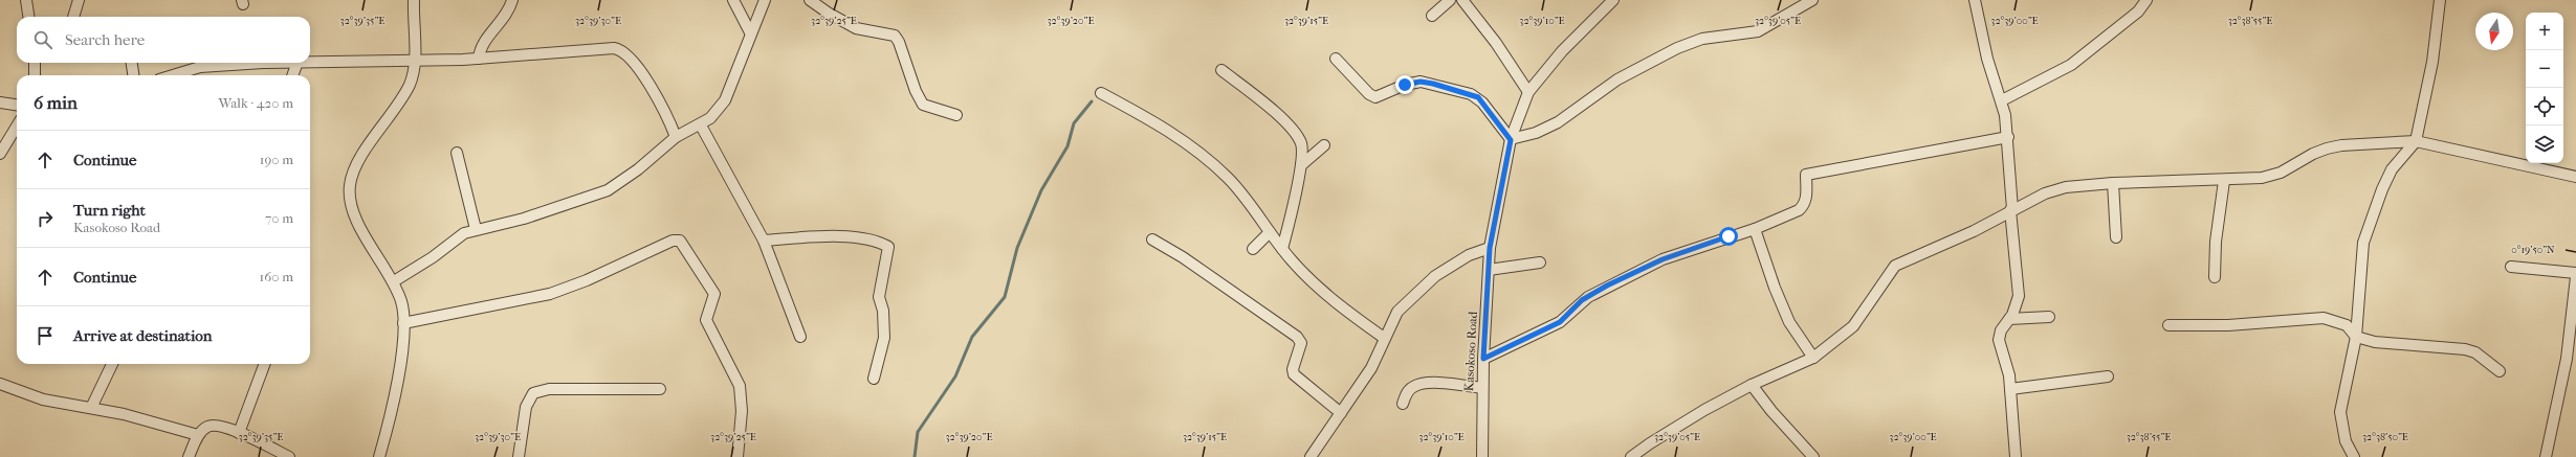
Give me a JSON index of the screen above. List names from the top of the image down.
{
  "streets": {
    "street": ["Kasokoso Road"]
  },
  "north": "bottom",
  "page": {
    "map_buttons": ["+", "−"],
    "search": "Search here",
    "heading": ["6 min", "Walk · 420 m"],
    "list": [
      ["Continue", "190 m"],
      ["Turn right", "Kasokoso Road", "70 m"],
      ["Continue", "160 m"],
      "Arrive at destination"
    ]
  },
  "coordinates": [
    "32°39'25\"E",
    "32°39'15\"E",
    "32°39'10\"E",
    "32°39'05\"E",
    "32°39'00\"E",
    "32°39'35\"E",
    "32°39'30\"E",
    "32°39'20\"E",
    "32°38'55\"E",
    "0°19'50\"N",
    "32°38'50\"E"
  ]
}
